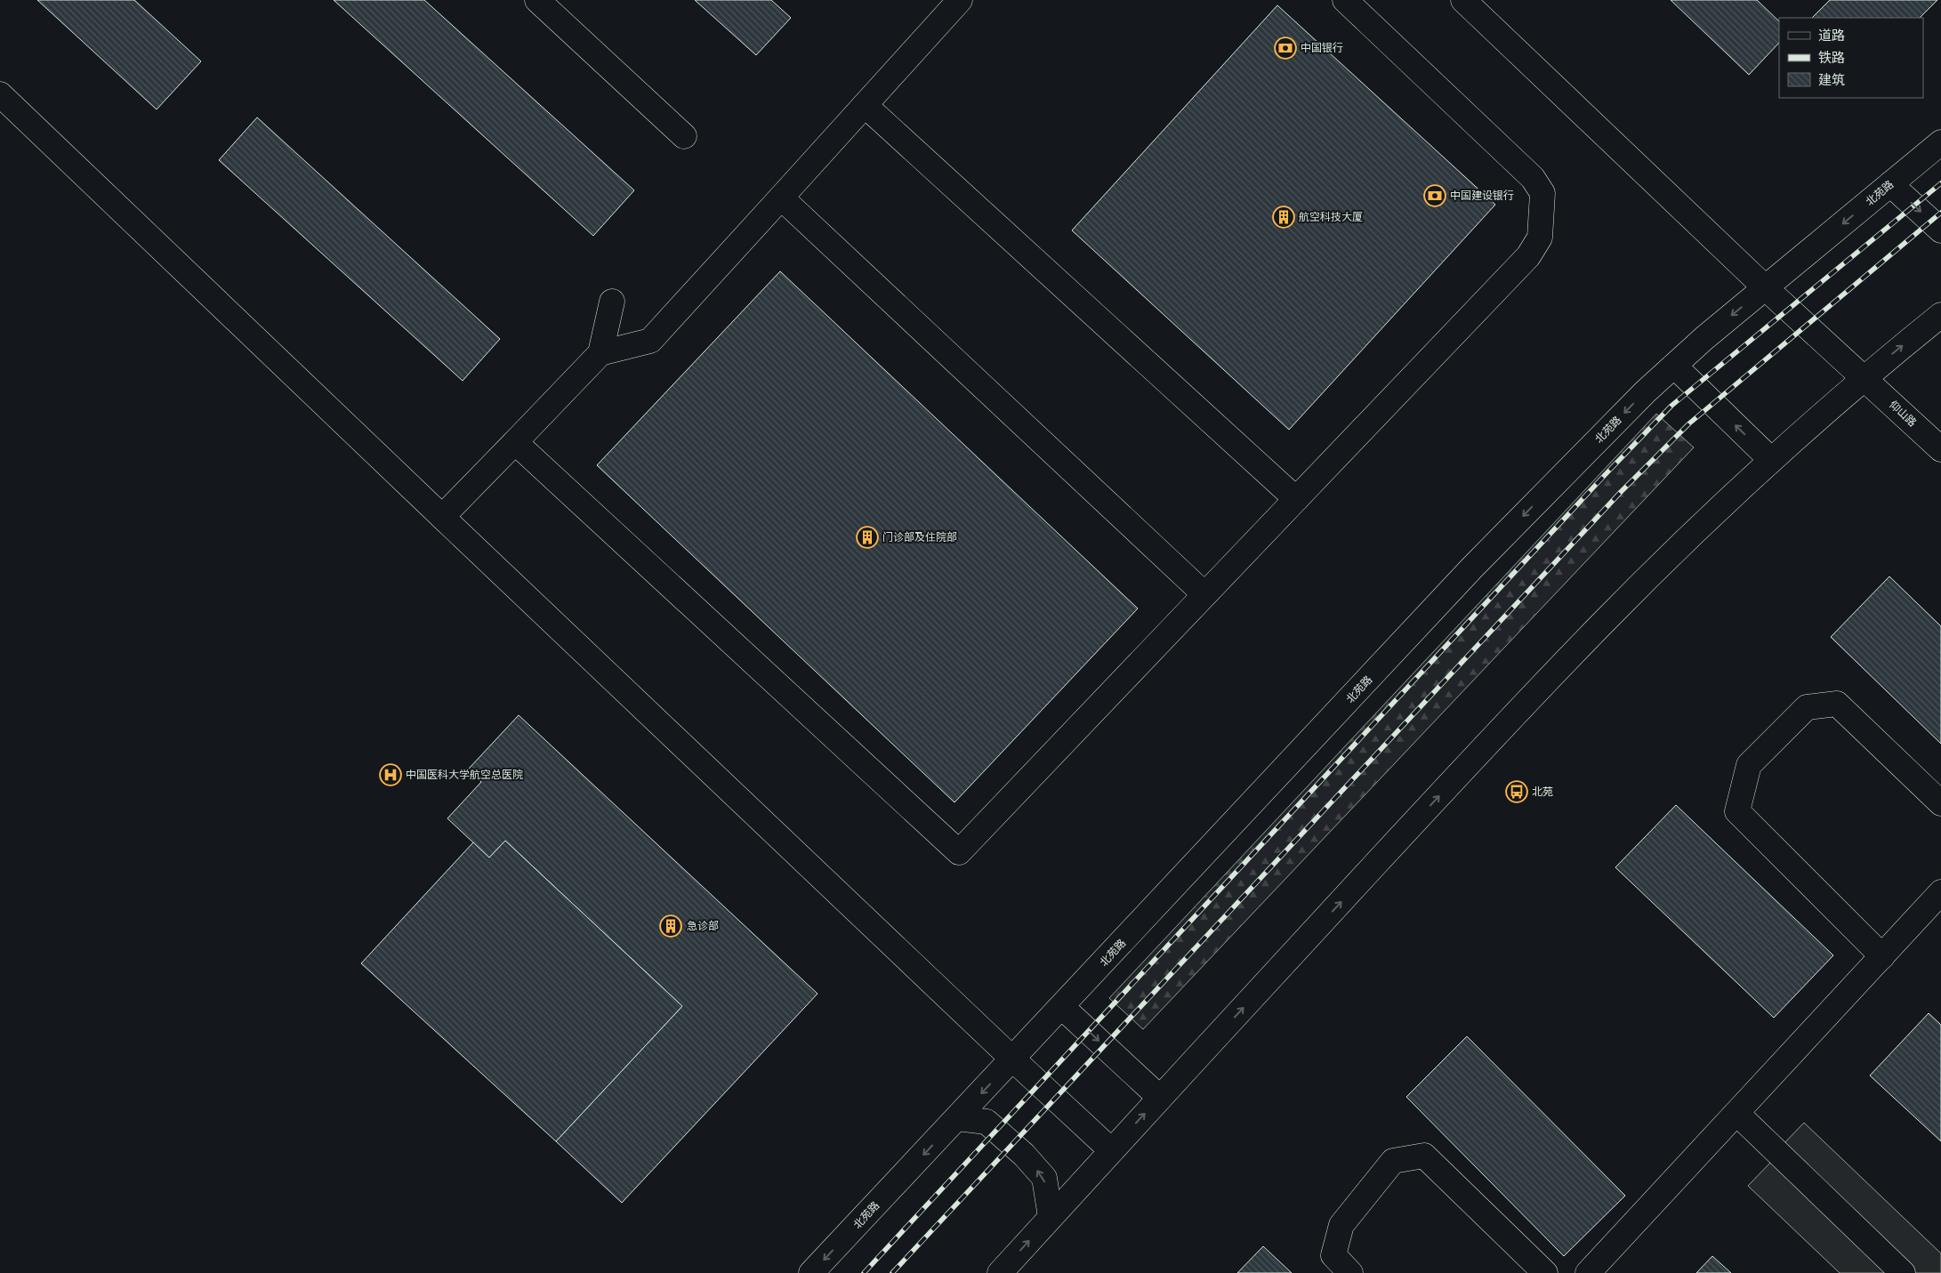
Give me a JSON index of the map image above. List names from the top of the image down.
{
  "streets": {
    "main road": ["北苑路", "仰山路"]
  },
  "crossings": [
    ["北苑路", "仰山路"]
  ],
  "places": {
    "bank": ["中国银行", "中国建设银行"],
    "building": ["航空科技大厦", "门诊部及住院部", "急诊部"],
    "hospital": ["中国医科大学航空总医院"],
    "bus stop": ["北苑"]
  },
  "legend": ["道路", "铁路", "建筑"]
}
